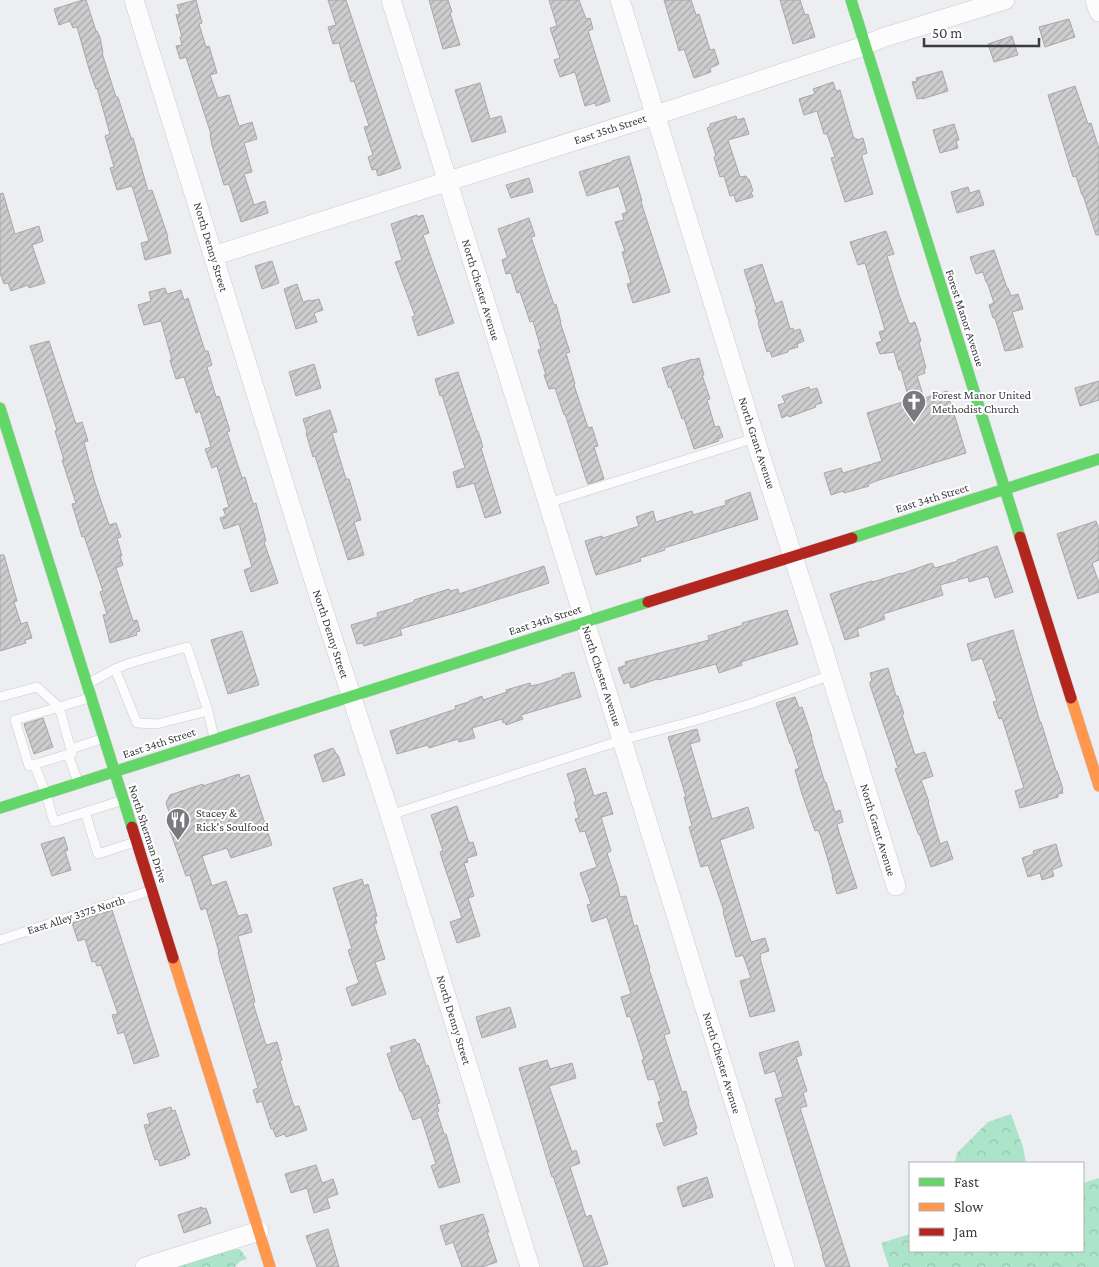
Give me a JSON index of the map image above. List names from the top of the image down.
{
  "streets": {
    "main road": ["Forest Manor Avenue", "East 34th Street", "North Sherman Drive"],
    "street": [
      "East 35th Street",
      "North Denny Street",
      "North Chester Avenue",
      "North Grant Avenue"
    ],
    "lane": ["East Alley 3375 North"]
  },
  "crossings": [
    ["East 35th Street", "North Denny Street"],
    ["East 35th Street", "North Chester Avenue"],
    ["East 35th Street", "Forest Manor Avenue"],
    ["East 35th Street", "North Grant Avenue"],
    ["North Denny Street", "East 34th Street"],
    ["North Chester Avenue", "East 34th Street"],
    ["Forest Manor Avenue", "East 34th Street"],
    ["North Grant Avenue", "East 34th Street"],
    ["East 34th Street", "North Sherman Drive"],
    ["North Sherman Drive", "East Alley 3375 North"]
  ],
  "places": {
    "church": ["Forest Manor United Methodist Church"],
    "restaurant": ["Stacey & Rick's Soulfood"]
  },
  "legend": ["Fast", "Slow", "Jam"],
  "scale_bar": "50 m"
}
